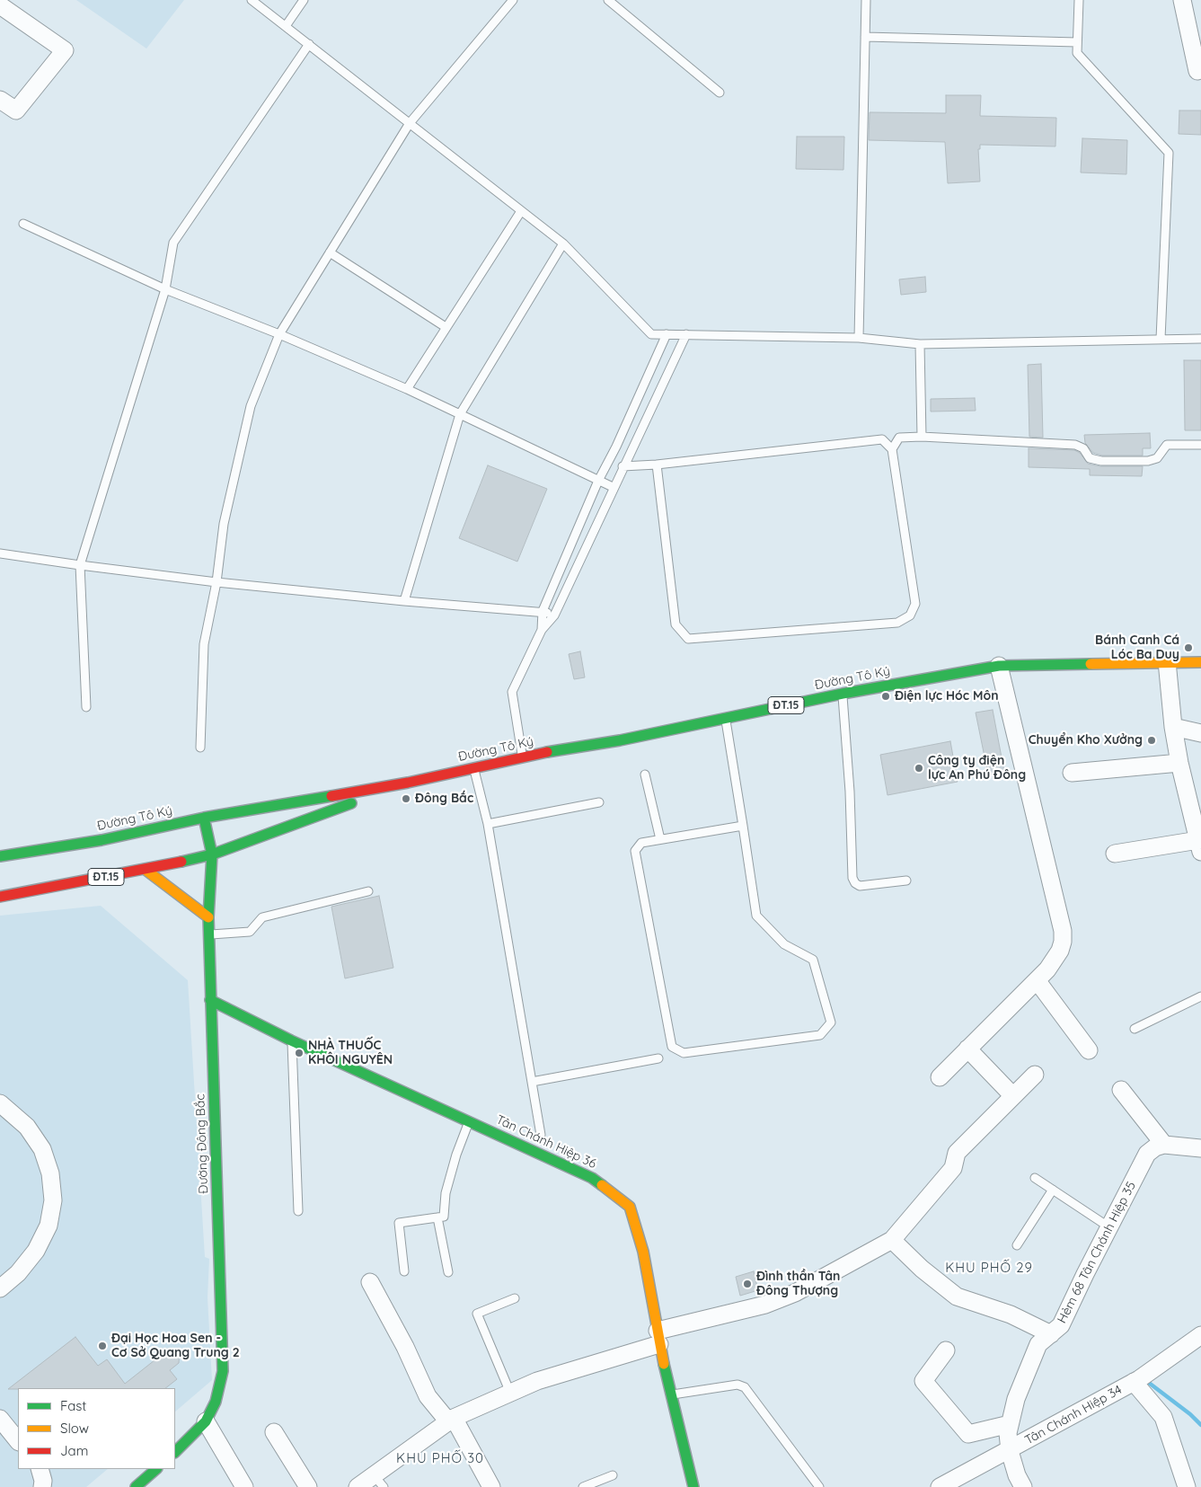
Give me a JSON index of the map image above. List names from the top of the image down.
{
  "streets": {
    "main road": [
      "Đường Tô Ký",
      "ĐT.15",
      "Tân Chánh Hiệp 36",
      "Đường Đông Bắc"
    ],
    "street": ["Hẻm 68 Tân Chánh Hiệp 35", "Tân Chánh Hiệp 34"]
  },
  "crossings": [
    ["Đường Tô Ký", "Đường Đông Bắc"],
    ["Tân Chánh Hiệp 36", "Đường Đông Bắc"],
    ["Hẻm 68 Tân Chánh Hiệp 35", "Tân Chánh Hiệp 34"]
  ],
  "districts": ["KHU PHỐ 29", "KHU PHỐ 30"],
  "places": [
    "Bánh Canh Cá Lóc Ba Duy",
    "Điện lực Hóc Môn",
    "Chuyển Kho Xưởng",
    "Công ty điện lực An Phú Đông",
    "Đông Bắc",
    "NHÀ THUỐC KHÔI NGUYÊN",
    "Đình thần Tân Đông Thượng",
    "Đại Học Hoa Sen - Cơ Sở Quang Trung 2"
  ],
  "legend": ["Fast", "Slow", "Jam"]
}
